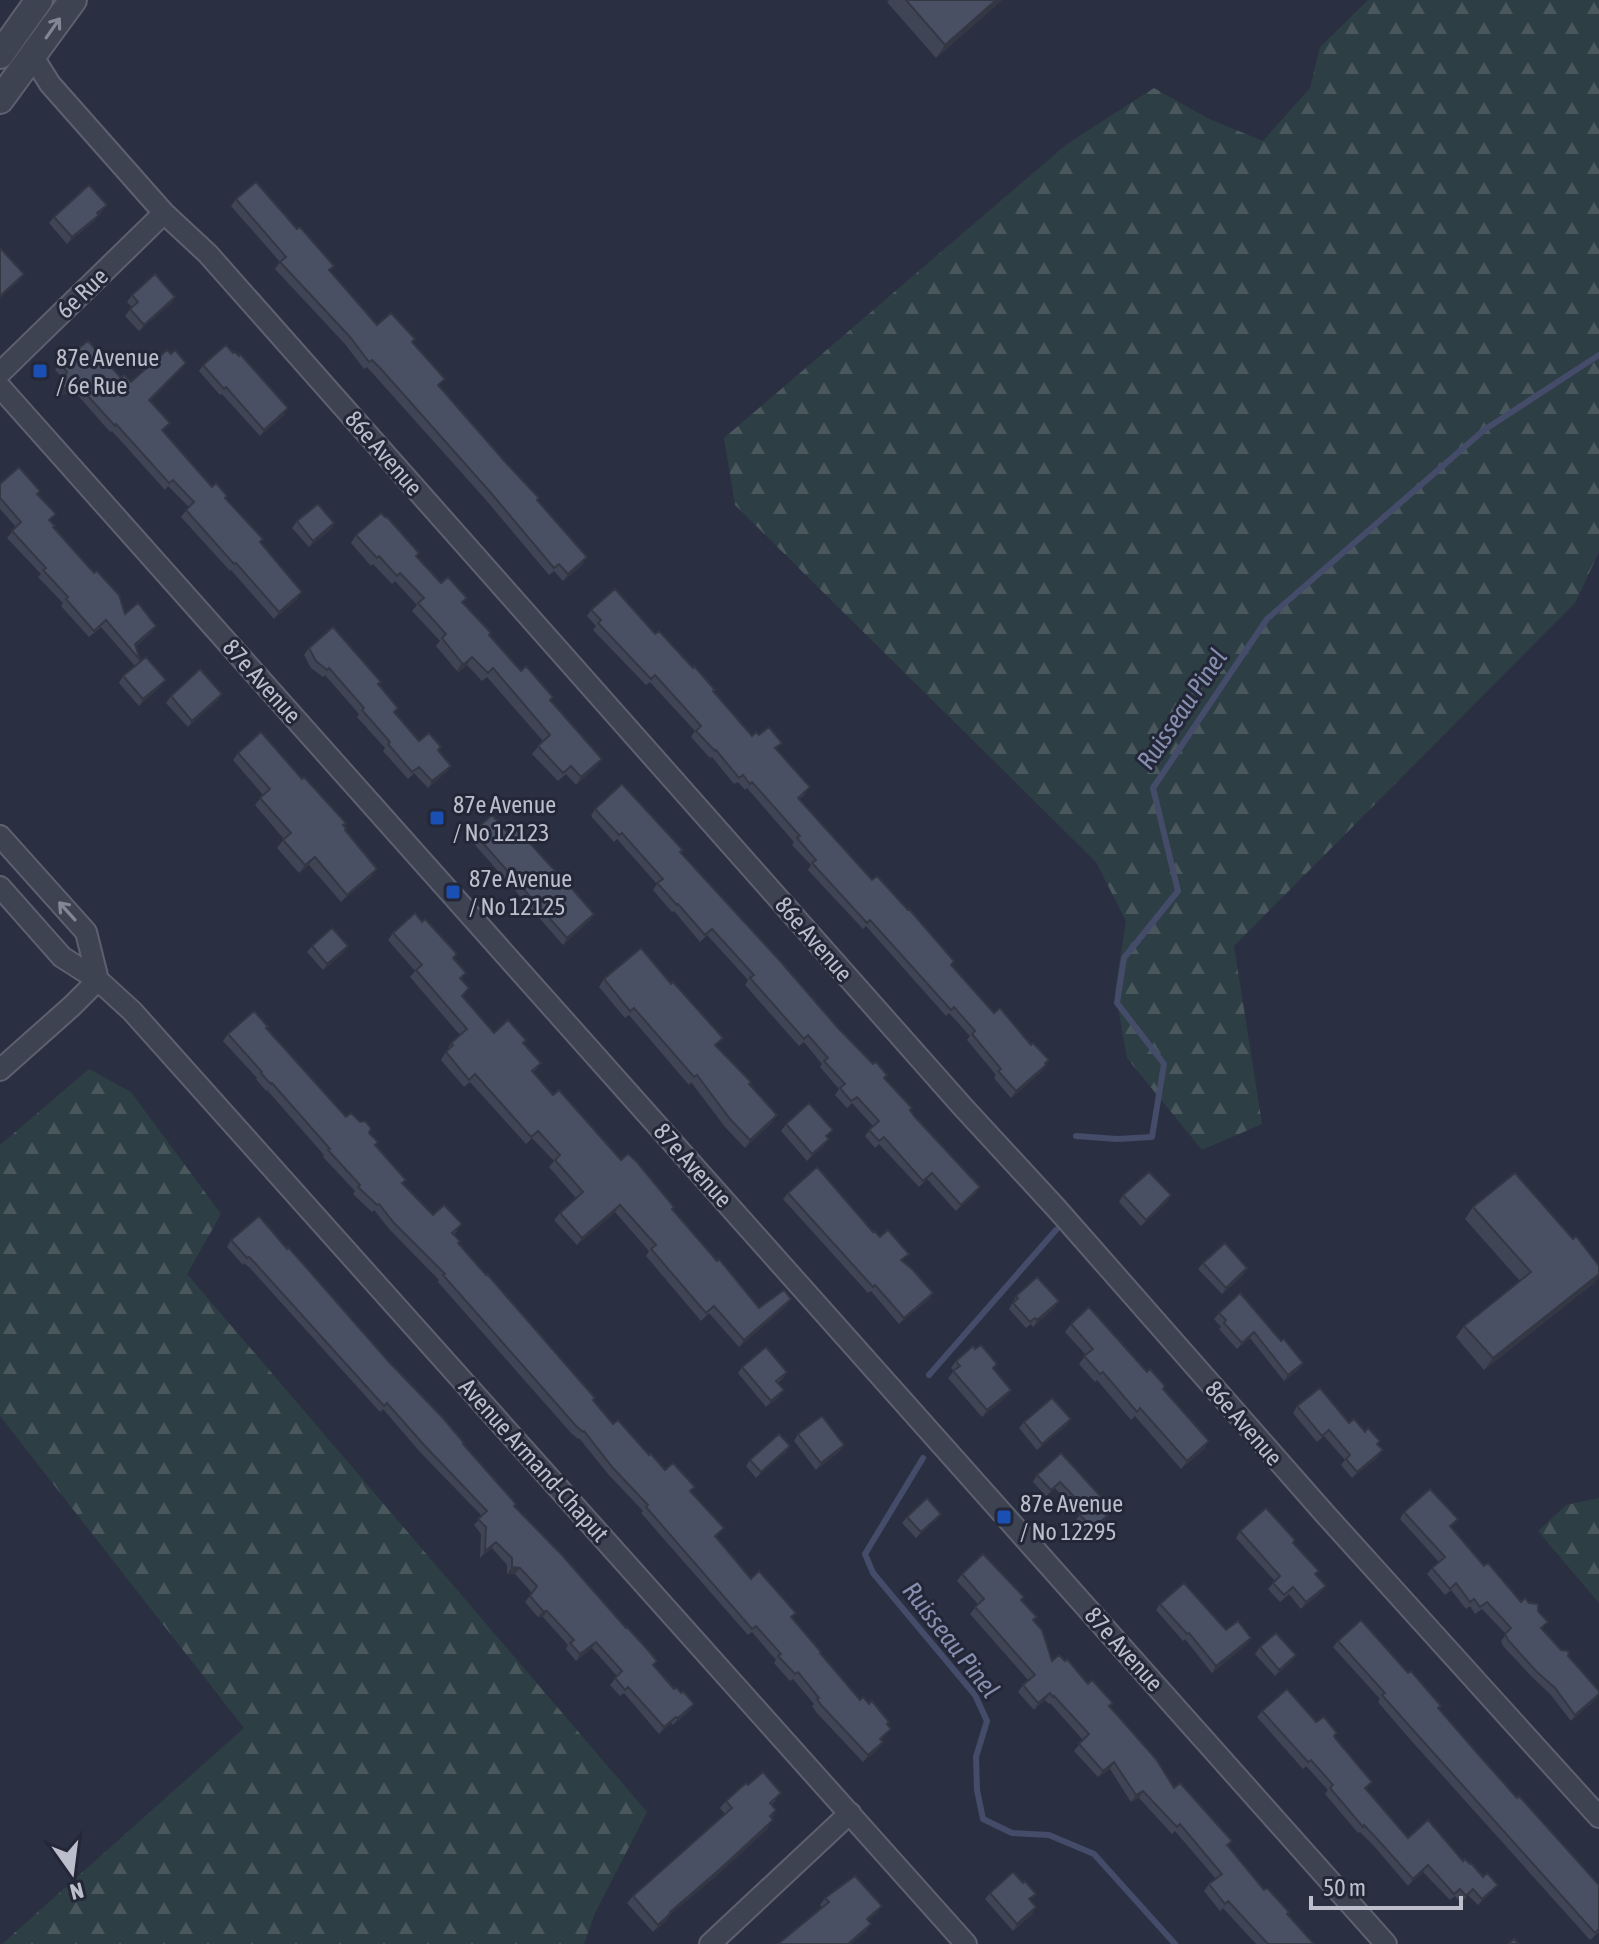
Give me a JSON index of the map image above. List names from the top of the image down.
{
  "streets": {
    "street": [
      "6e Rue",
      "86e Avenue",
      "87e Avenue",
      "Avenue Armand-Chaput"
    ]
  },
  "crossings": [
    ["6e Rue", "86e Avenue"]
  ],
  "water": ["Ruisseau Pinel"],
  "places": {
    "transit": [
      "87e Avenue / 6e Rue",
      "87e Avenue / No 12123",
      "87e Avenue / No 12125",
      "87e Avenue / No 12295"
    ]
  },
  "scale_bar": "50 m",
  "north": "bottom"
}
